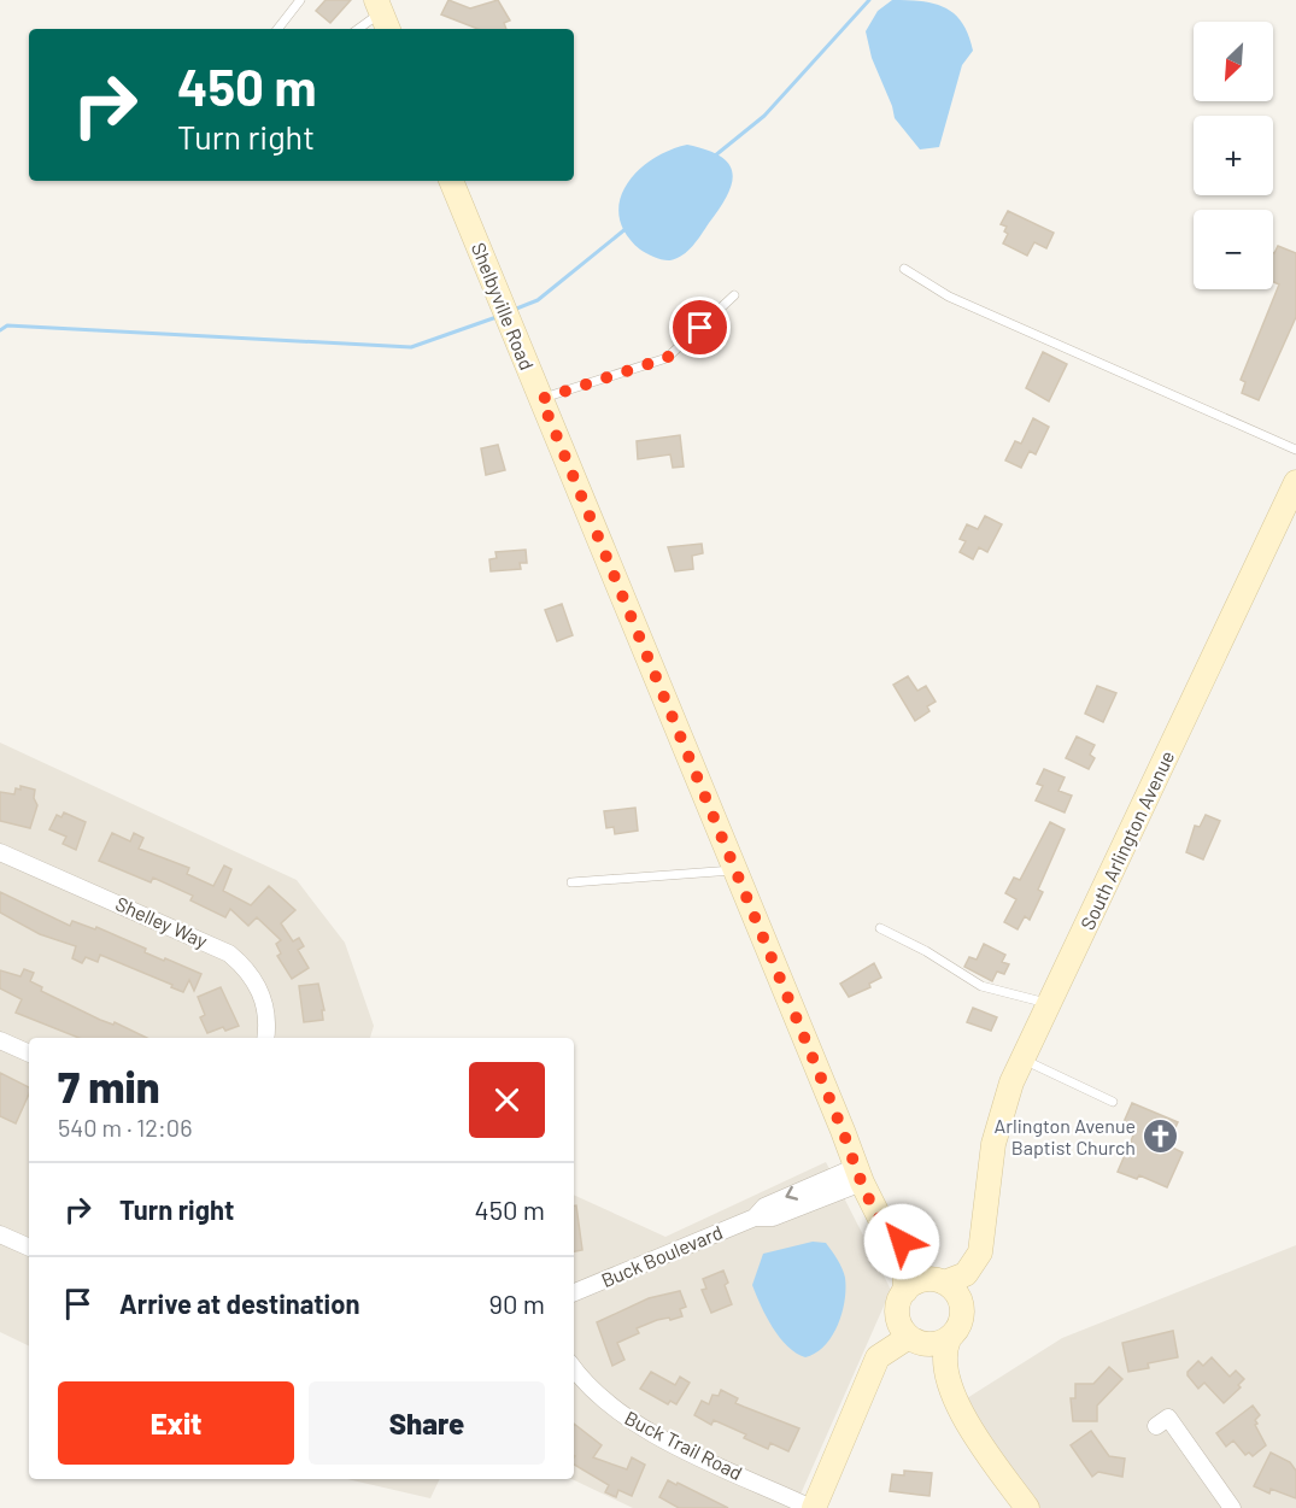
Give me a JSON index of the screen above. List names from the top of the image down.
{
  "streets": {
    "main road": ["Shelbyville Road", "South Arlington Avenue"],
    "street": ["Shelley Way", "Buck Boulevard", "Buck Trail Road"]
  },
  "crossings": [
    ["Shelbyville Road", "Buck Boulevard"]
  ],
  "places": {
    "church": ["Arlington Avenue Baptist Church"]
  },
  "north": "bottom left",
  "page": {
    "map_buttons": ["+", "−"],
    "turn": ["450 m", "Turn right"],
    "heading": ["7 min", "540 m · 12:06"],
    "list": [
      {
        "name": "Turn right",
        "value": "450 m"
      },
      {
        "name": "Arrive at destination",
        "value": "90 m"
      }
    ],
    "buttons": ["Exit", "Share"]
  }
}
